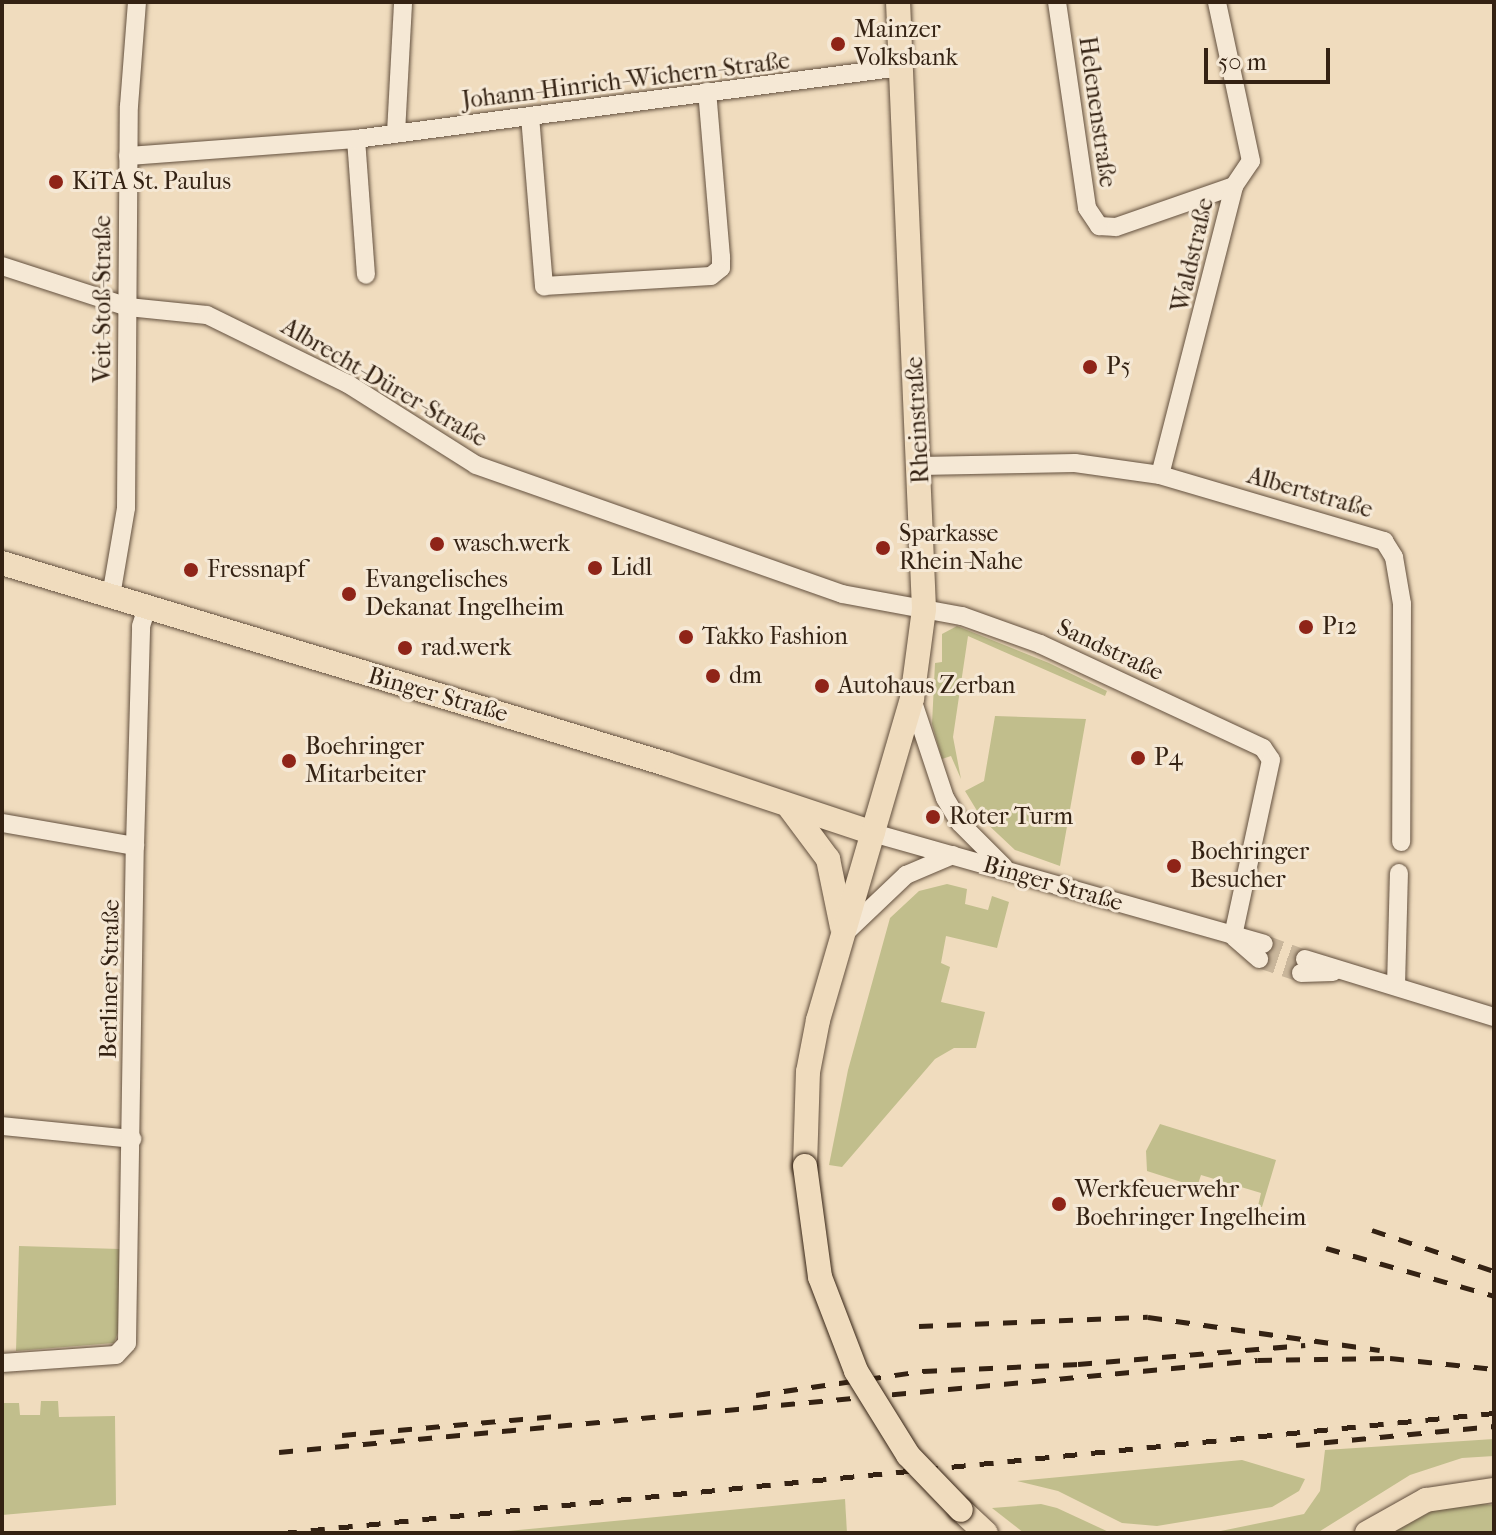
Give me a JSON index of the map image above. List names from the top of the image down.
{
  "streets": {
    "main road": ["Rheinstraße", "Binger Straße"],
    "street": [
      "Johann-Hinrich-Wichern-Straße",
      "Helenenstraße",
      "Waldstraße",
      "Veit-Stoß-Straße",
      "Albrecht-Dürer-Straße",
      "Albertstraße",
      "Sandstraße",
      "Berliner Straße"
    ]
  },
  "crossings": [
    ["Johann-Hinrich-Wichern-Straße", "Veit-Stoß-Straße"],
    ["Johann-Hinrich-Wichern-Straße", "Rheinstraße"],
    ["Helenenstraße", "Waldstraße"],
    ["Waldstraße", "Albertstraße"],
    ["Veit-Stoß-Straße", "Albrecht-Dürer-Straße"],
    ["Veit-Stoß-Straße", "Binger Straße"],
    ["Albrecht-Dürer-Straße", "Rheinstraße"],
    ["Albrecht-Dürer-Straße", "Sandstraße"],
    ["Rheinstraße", "Albertstraße"],
    ["Rheinstraße", "Sandstraße"],
    ["Rheinstraße", "Binger Straße"],
    ["Sandstraße", "Binger Straße"],
    ["Binger Straße", "Berliner Straße"]
  ],
  "places": [
    "Mainzer Volksbank",
    "KiTA St. Paulus",
    "P5",
    "wasch.werk",
    "Sparkasse Rhein-Nahe",
    "Lidl",
    "Fressnapf",
    "Evangelisches Dekanat Ingelheim",
    "P12",
    "Takko Fashion",
    "rad.werk",
    "dm",
    "Autohaus Zerban",
    "P4",
    "Boehringer Mitarbeiter",
    "Roter Turm",
    "Boehringer Besucher",
    "Werkfeuerwehr Boehringer Ingelheim"
  ],
  "scale_bar": "50 m"
}
